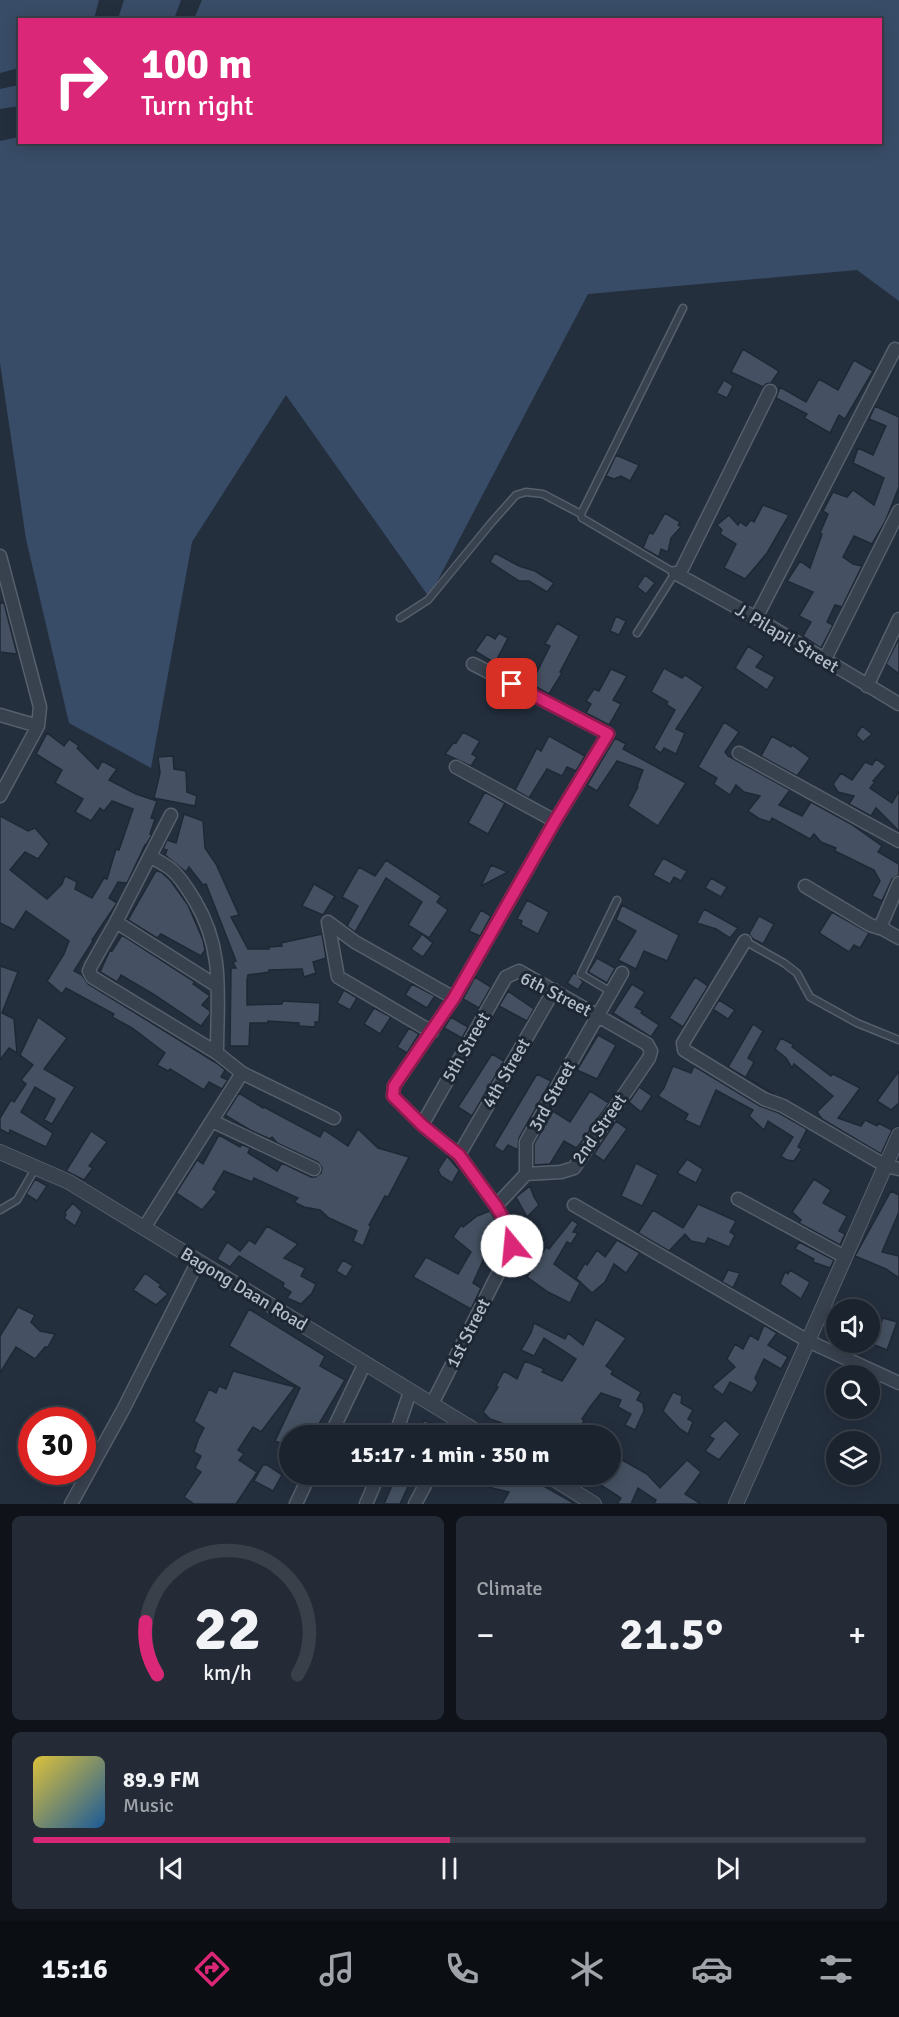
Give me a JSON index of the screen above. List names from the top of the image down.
{
  "streets": {
    "street": [
      "J. Pilapil Street",
      "6th Street",
      "5th Street",
      "4th Street",
      "3rd Street",
      "2nd Street",
      "Bagong Daan Road",
      "1st Street"
    ]
  },
  "crossings": [
    ["6th Street", "5th Street"],
    ["6th Street", "4th Street"],
    ["6th Street", "3rd Street"],
    ["6th Street", "2nd Street"],
    ["5th Street", "1st Street"],
    ["4th Street", "1st Street"],
    ["3rd Street", "2nd Street"],
    ["Bagong Daan Road", "1st Street"]
  ],
  "page": {
    "turn": ["100 m", "Turn right"],
    "limit": "30",
    "trip": "15:17 · 1 min · 350 m",
    "tile": "Climate",
    "heat": ["−", "21.5°", "+"],
    "song": ["89.9 FM", "Music"],
    "tabs": "15:16",
    "gauge": ["22", "km/h"]
  }
}
